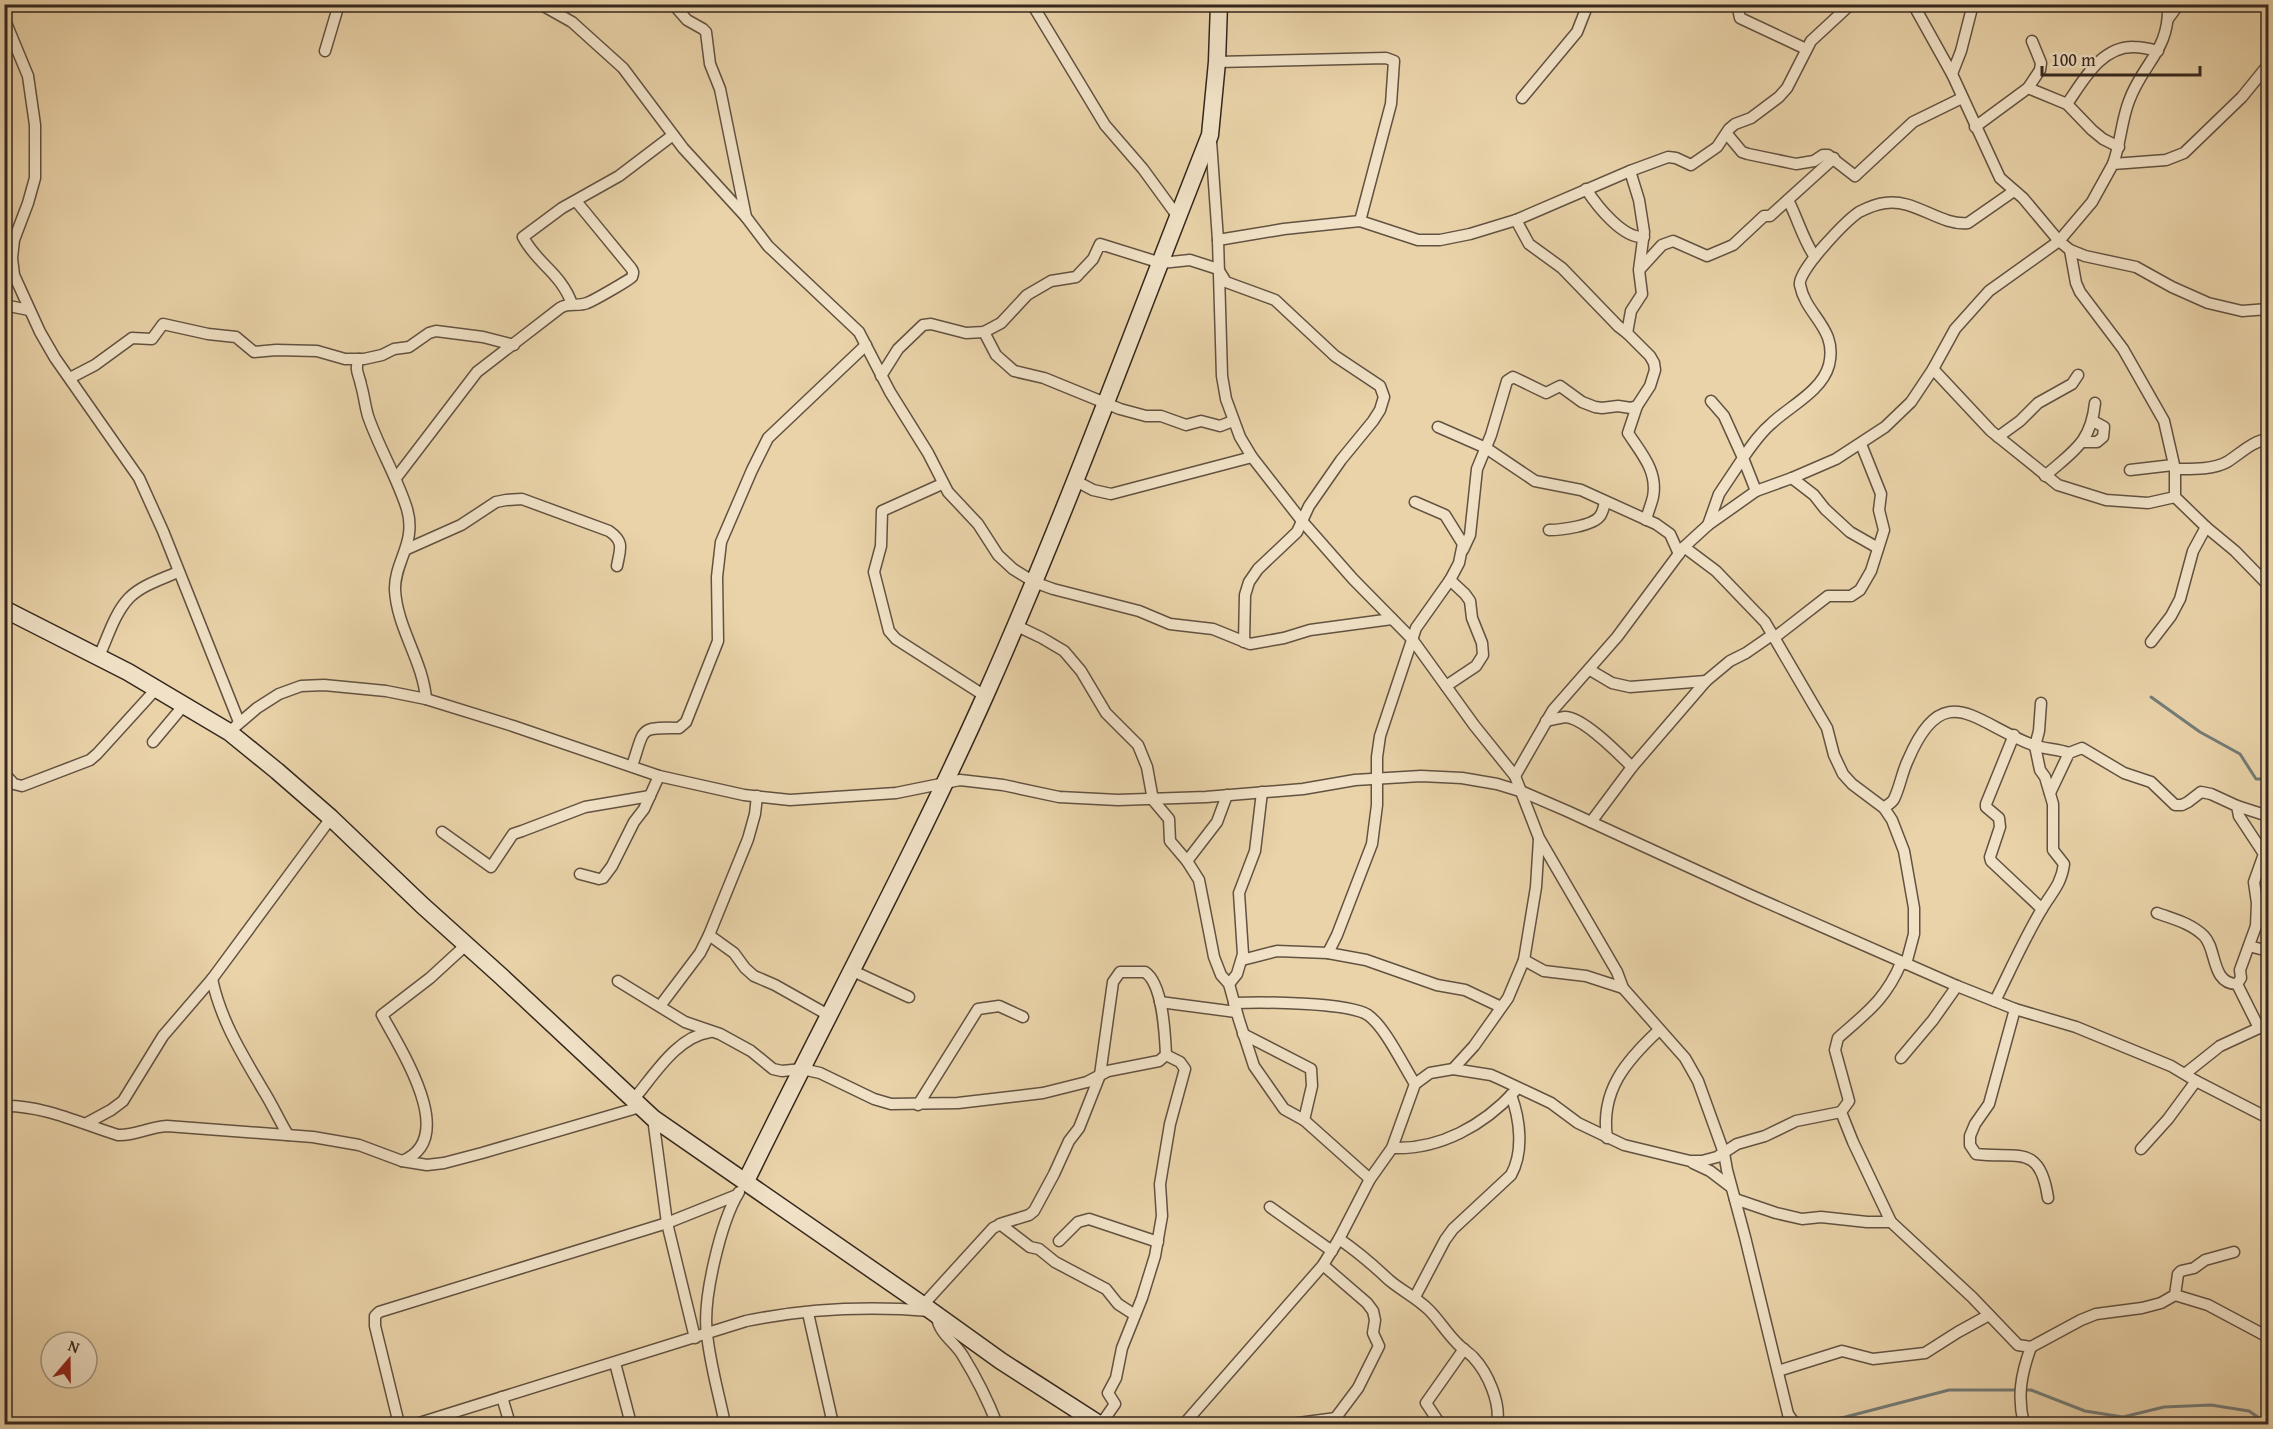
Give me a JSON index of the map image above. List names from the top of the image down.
{
  "scale_bar": "100 m",
  "north": "top"
}
